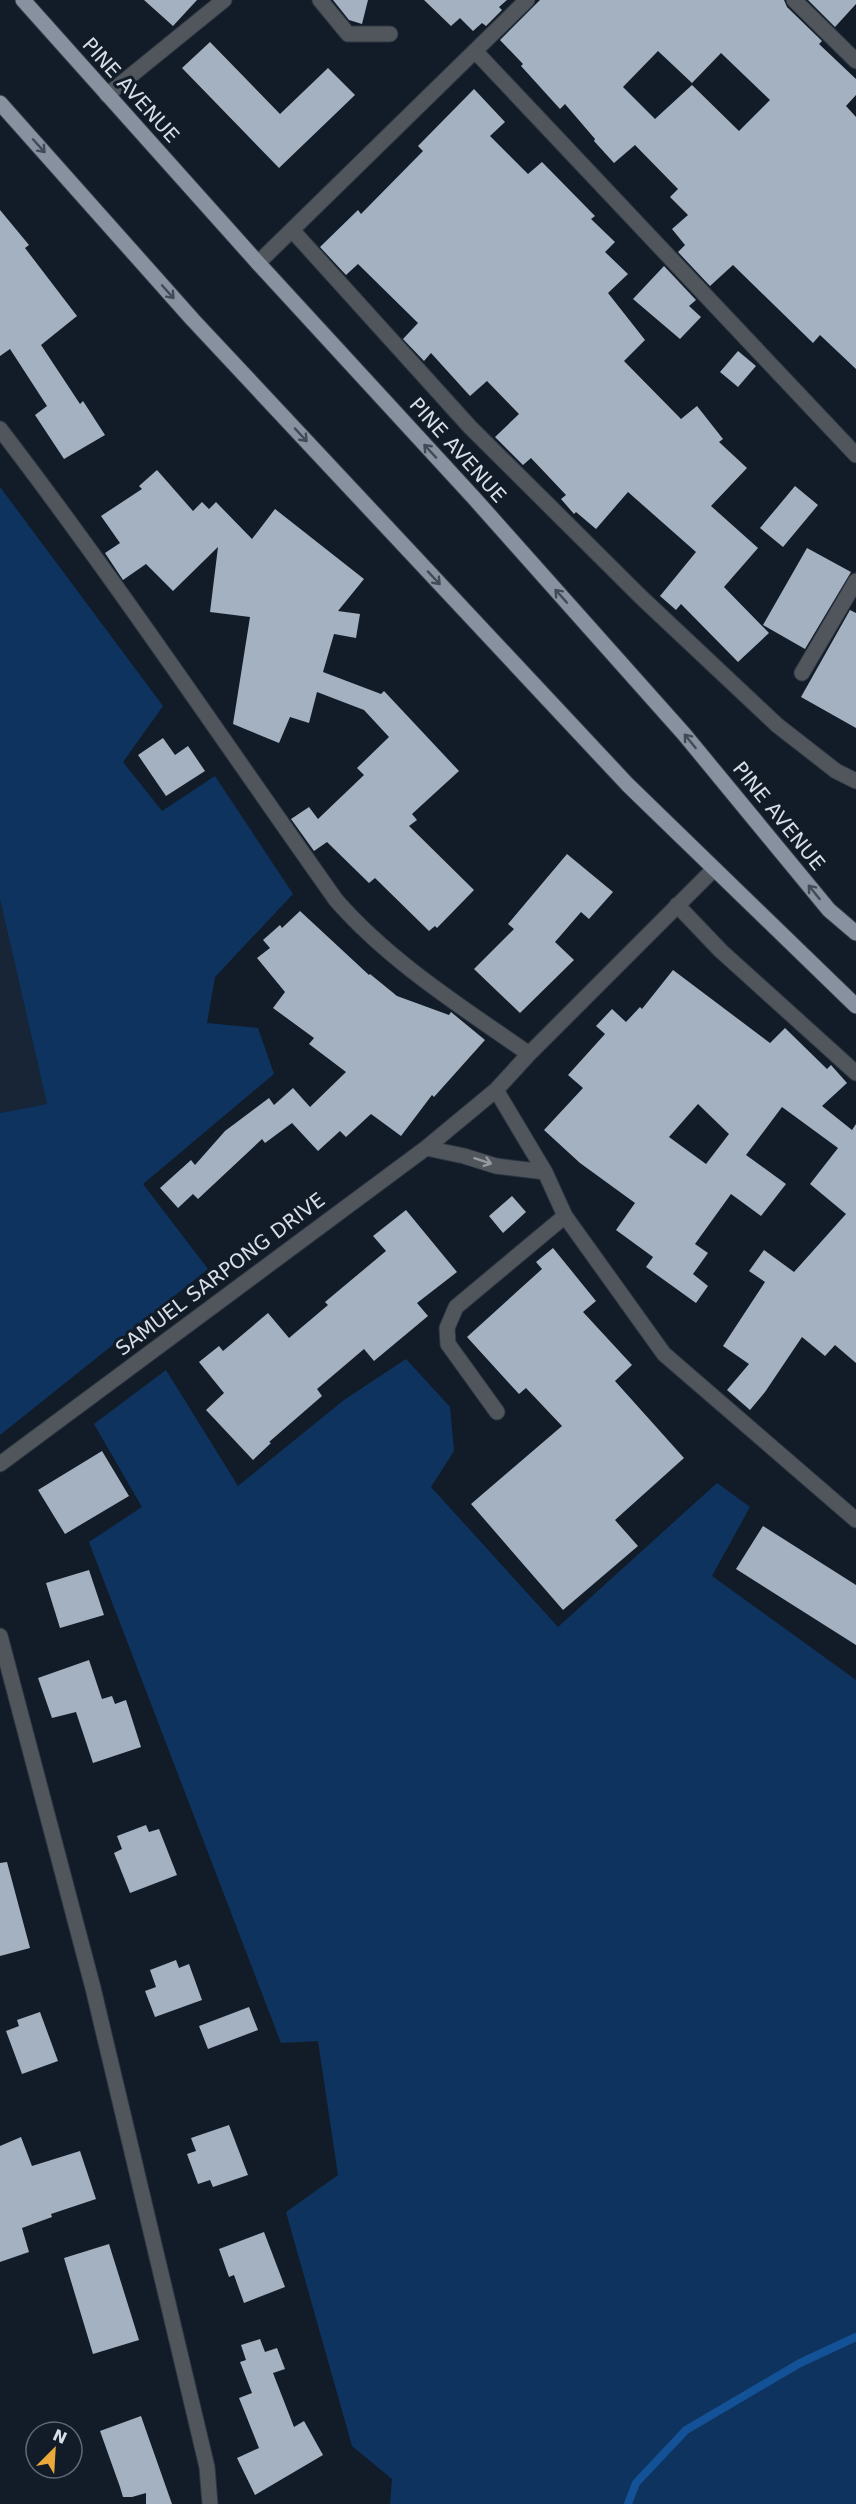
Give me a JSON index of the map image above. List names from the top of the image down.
{
  "streets": {
    "main road": ["PINE AVENUE"],
    "street": ["SAMUEL SARPONG DRIVE"]
  },
  "north": "top right"
}
